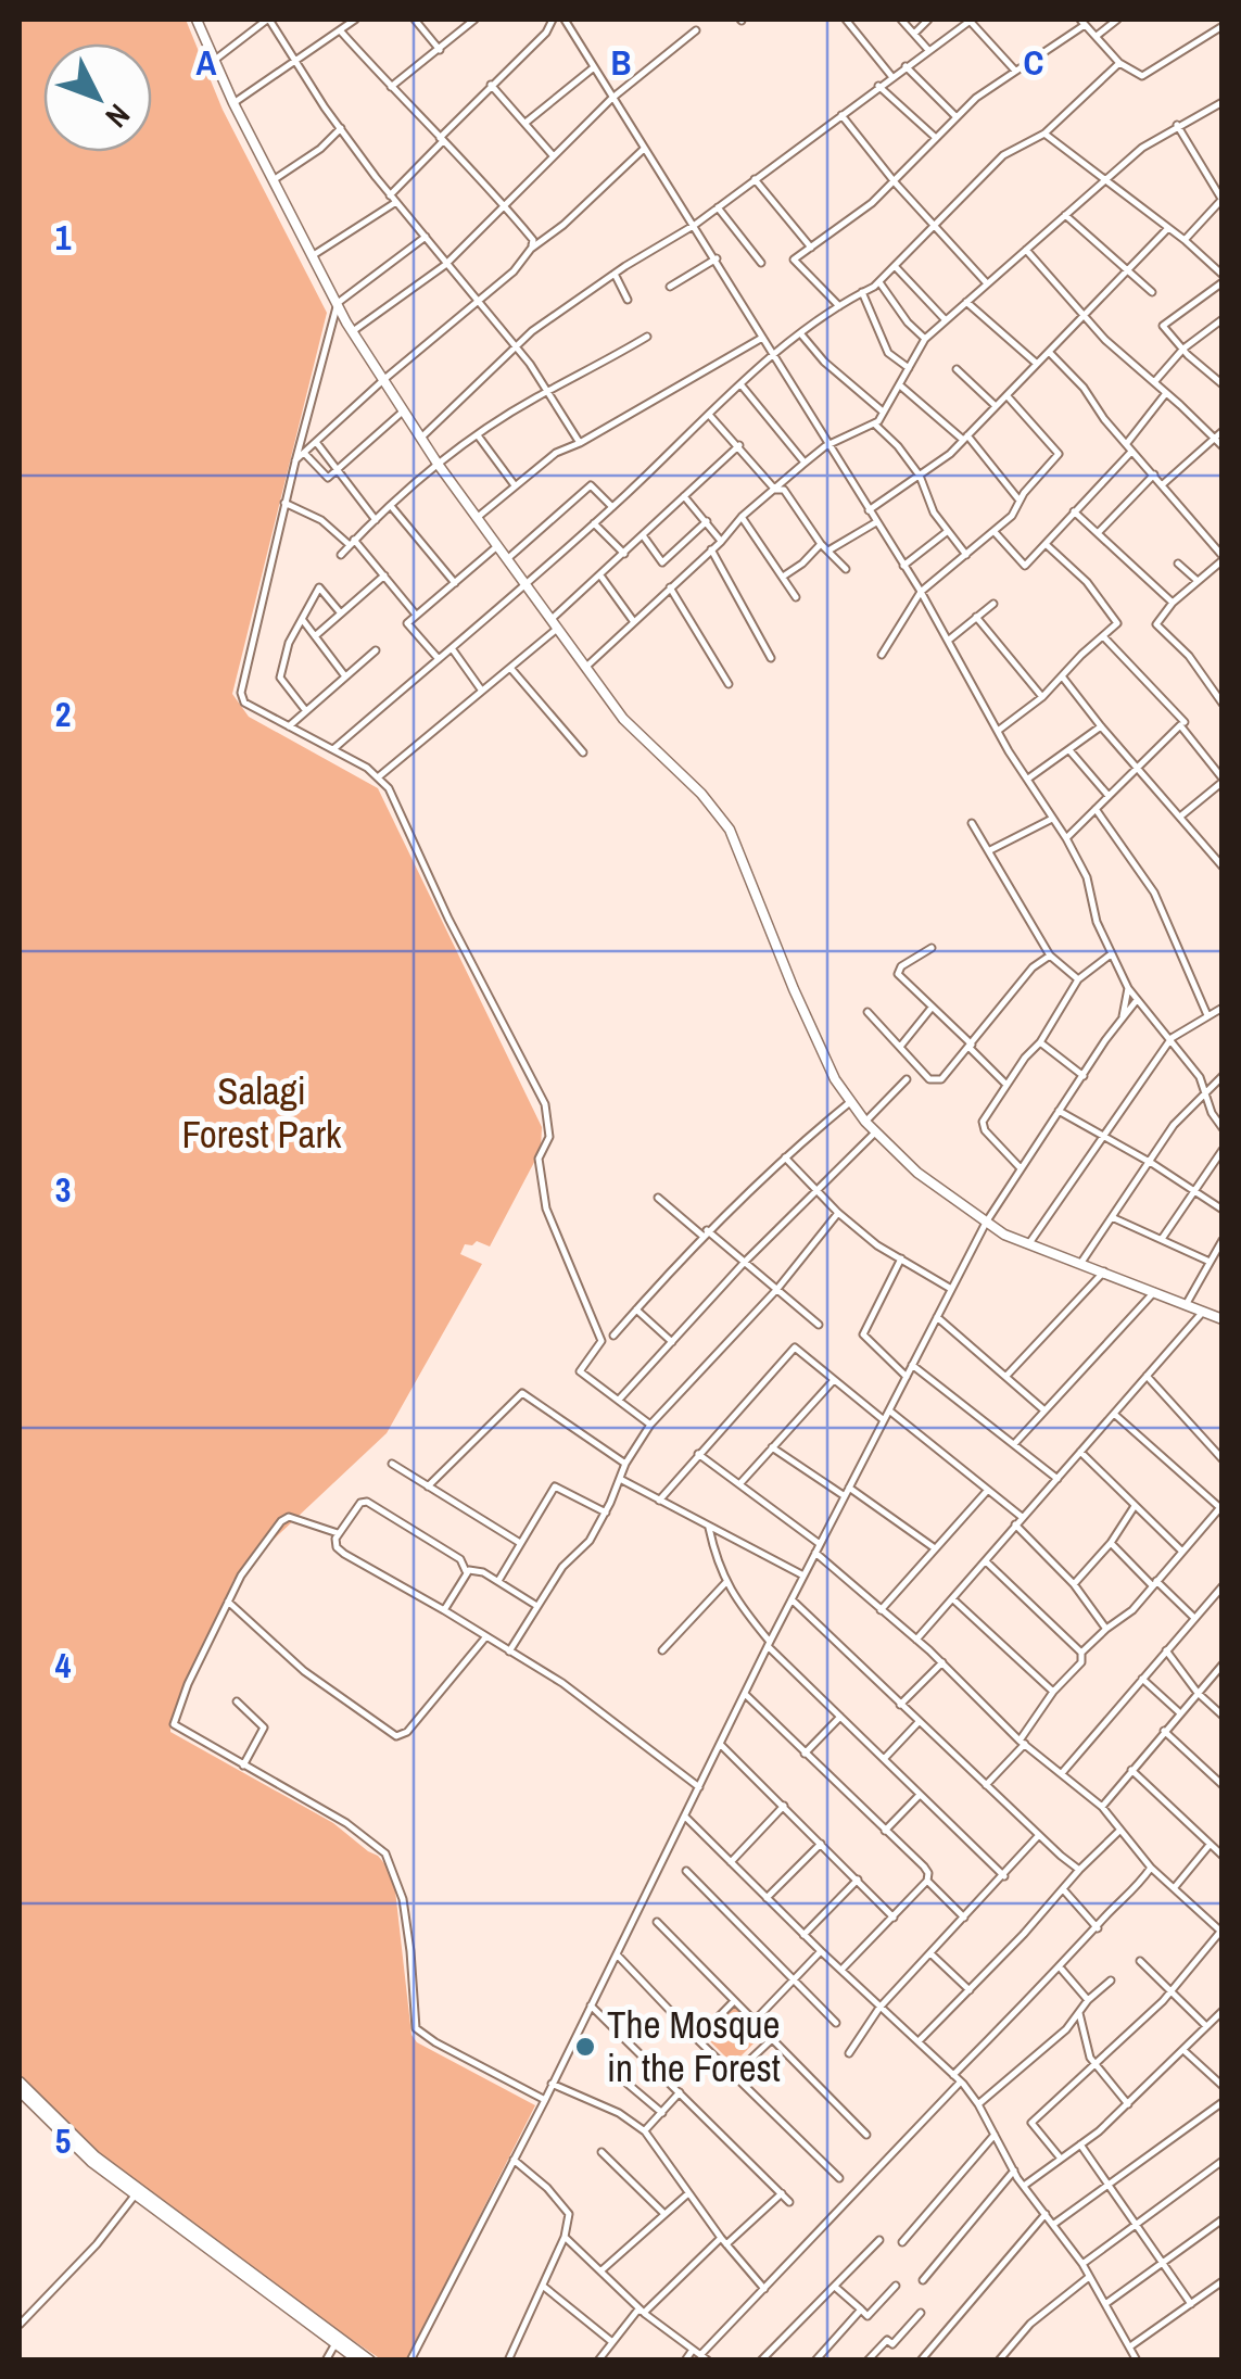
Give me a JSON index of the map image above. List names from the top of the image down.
{
  "parks": ["Salagi Forest Park"],
  "places": ["The Mosque in the Forest"],
  "north": "bottom right",
  "grid": {
    "columns": ["A", "B", "C"],
    "rows": [
      "1",
      "2",
      "3",
      "4",
      "5"
    ]
  }
}
